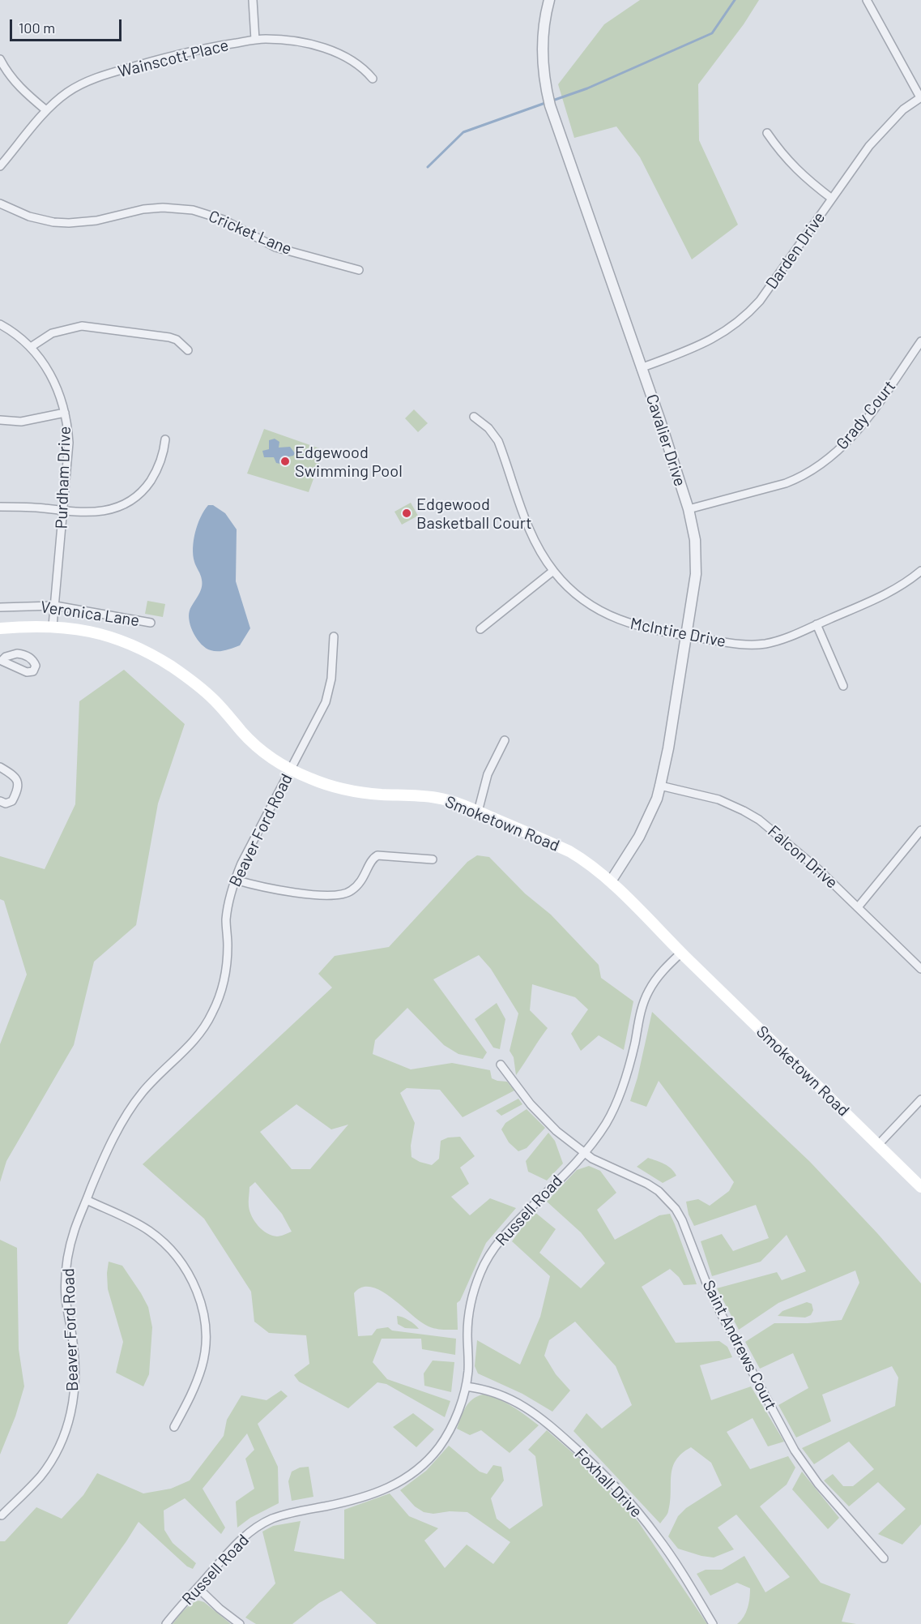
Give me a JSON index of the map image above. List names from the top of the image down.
{
  "streets": {
    "main road": ["Smoketown Road"],
    "street": [
      "Wainscott Place",
      "Cricket Lane",
      "Darden Drive",
      "Grady Court",
      "Cavalier Drive",
      "Purdham Drive",
      "Veronica Lane",
      "McIntire Drive",
      "Beaver Ford Road",
      "Falcon Drive",
      "Russell Road",
      "Saint Andrews Court",
      "Foxhall Drive"
    ]
  },
  "crossings": [
    ["Darden Drive", "Cavalier Drive"],
    ["Grady Court", "Cavalier Drive"],
    ["Cavalier Drive", "McIntire Drive"],
    ["Cavalier Drive", "Smoketown Road"],
    ["Cavalier Drive", "Falcon Drive"],
    ["Purdham Drive", "Veronica Lane"],
    ["Purdham Drive", "Smoketown Road"],
    ["Smoketown Road", "Beaver Ford Road"],
    ["Smoketown Road", "Russell Road"],
    ["Russell Road", "Saint Andrews Court"],
    ["Russell Road", "Foxhall Drive"]
  ],
  "places": ["Edgewood Swimming Pool", "Edgewood Basketball Court"],
  "scale_bar": "100 m"
}
